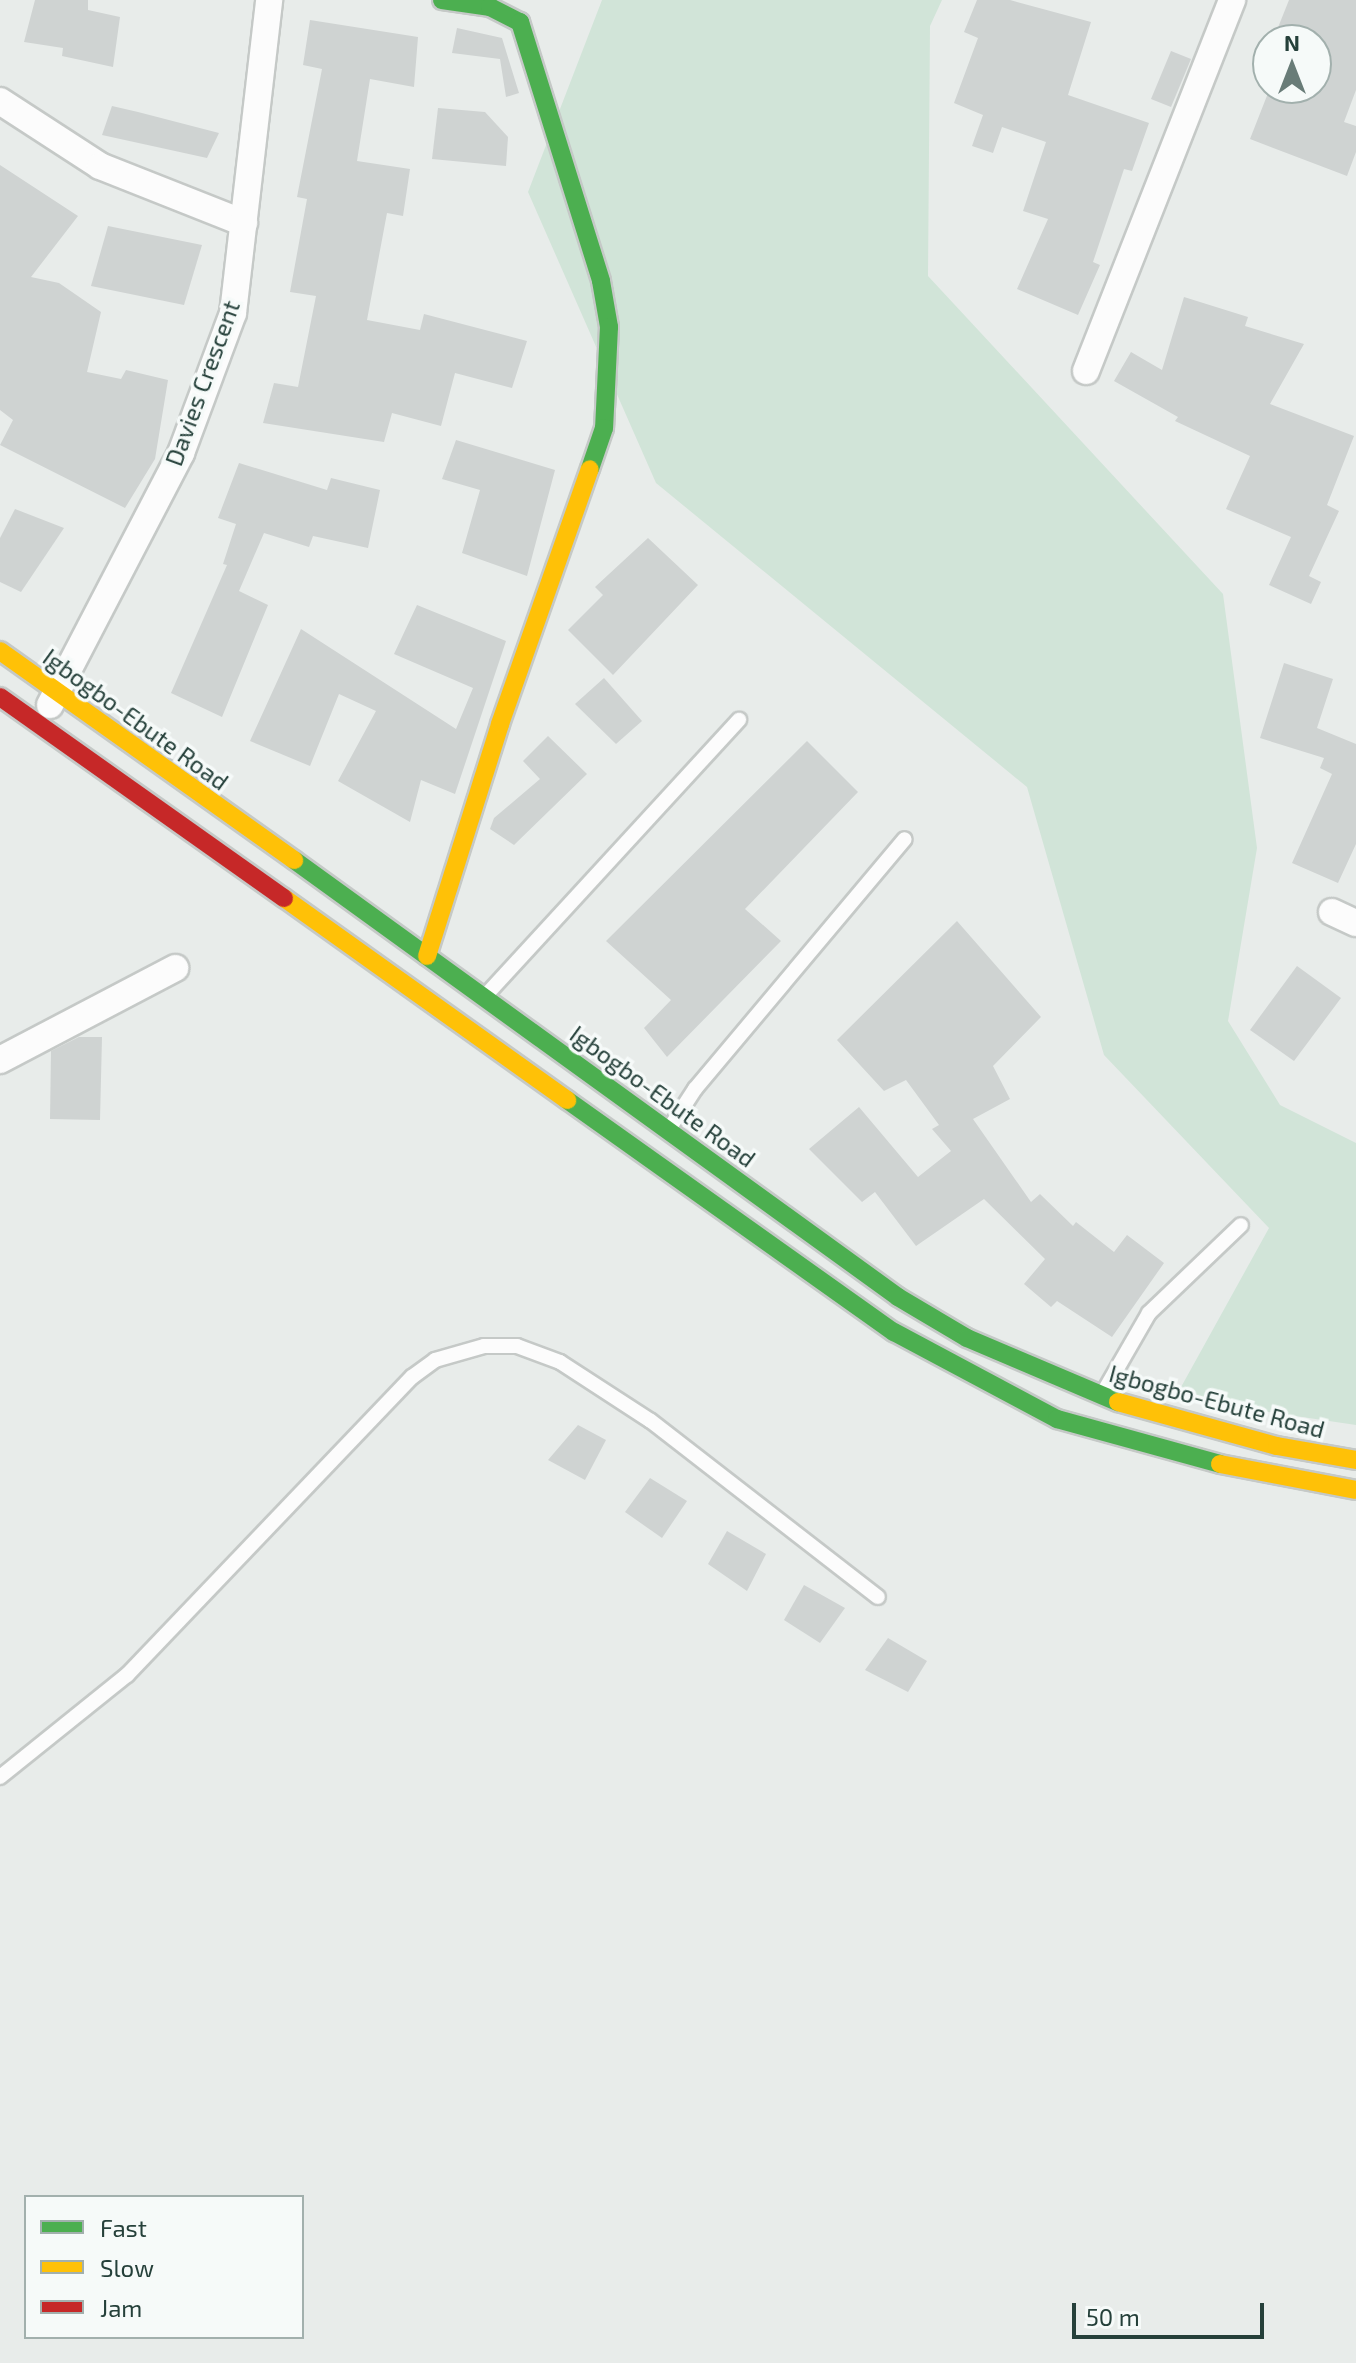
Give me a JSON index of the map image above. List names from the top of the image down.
{
  "streets": {
    "main road": ["Igbogbo-Ebute Road"],
    "street": ["Davies Crescent"]
  },
  "crossings": [
    ["Davies Crescent", "Igbogbo-Ebute Road"]
  ],
  "legend": ["Fast", "Slow", "Jam"],
  "scale_bar": "50 m",
  "north": "top"
}
